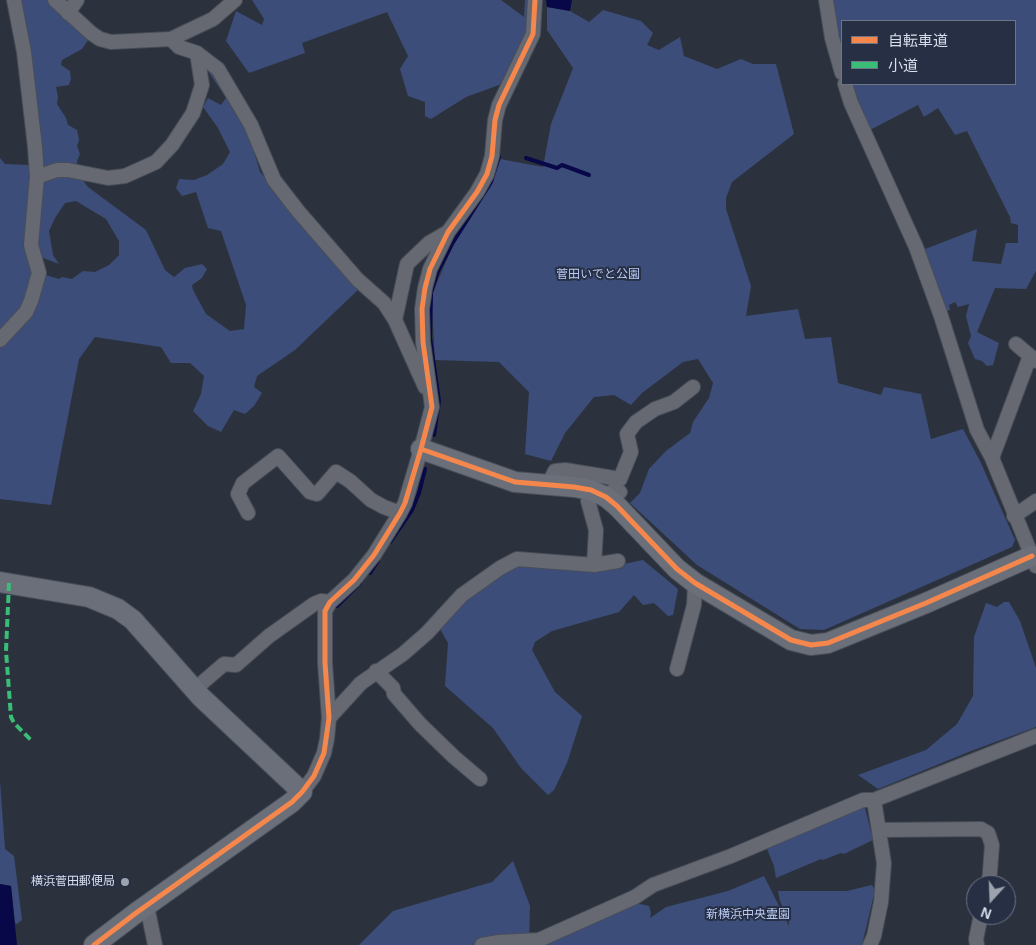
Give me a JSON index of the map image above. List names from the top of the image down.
{
  "parks": ["菅田いでと公園", "新横浜中央霊園"],
  "places": ["横浜菅田郵便局"],
  "legend": ["自転車道", "小道"],
  "north": "bottom"
}
